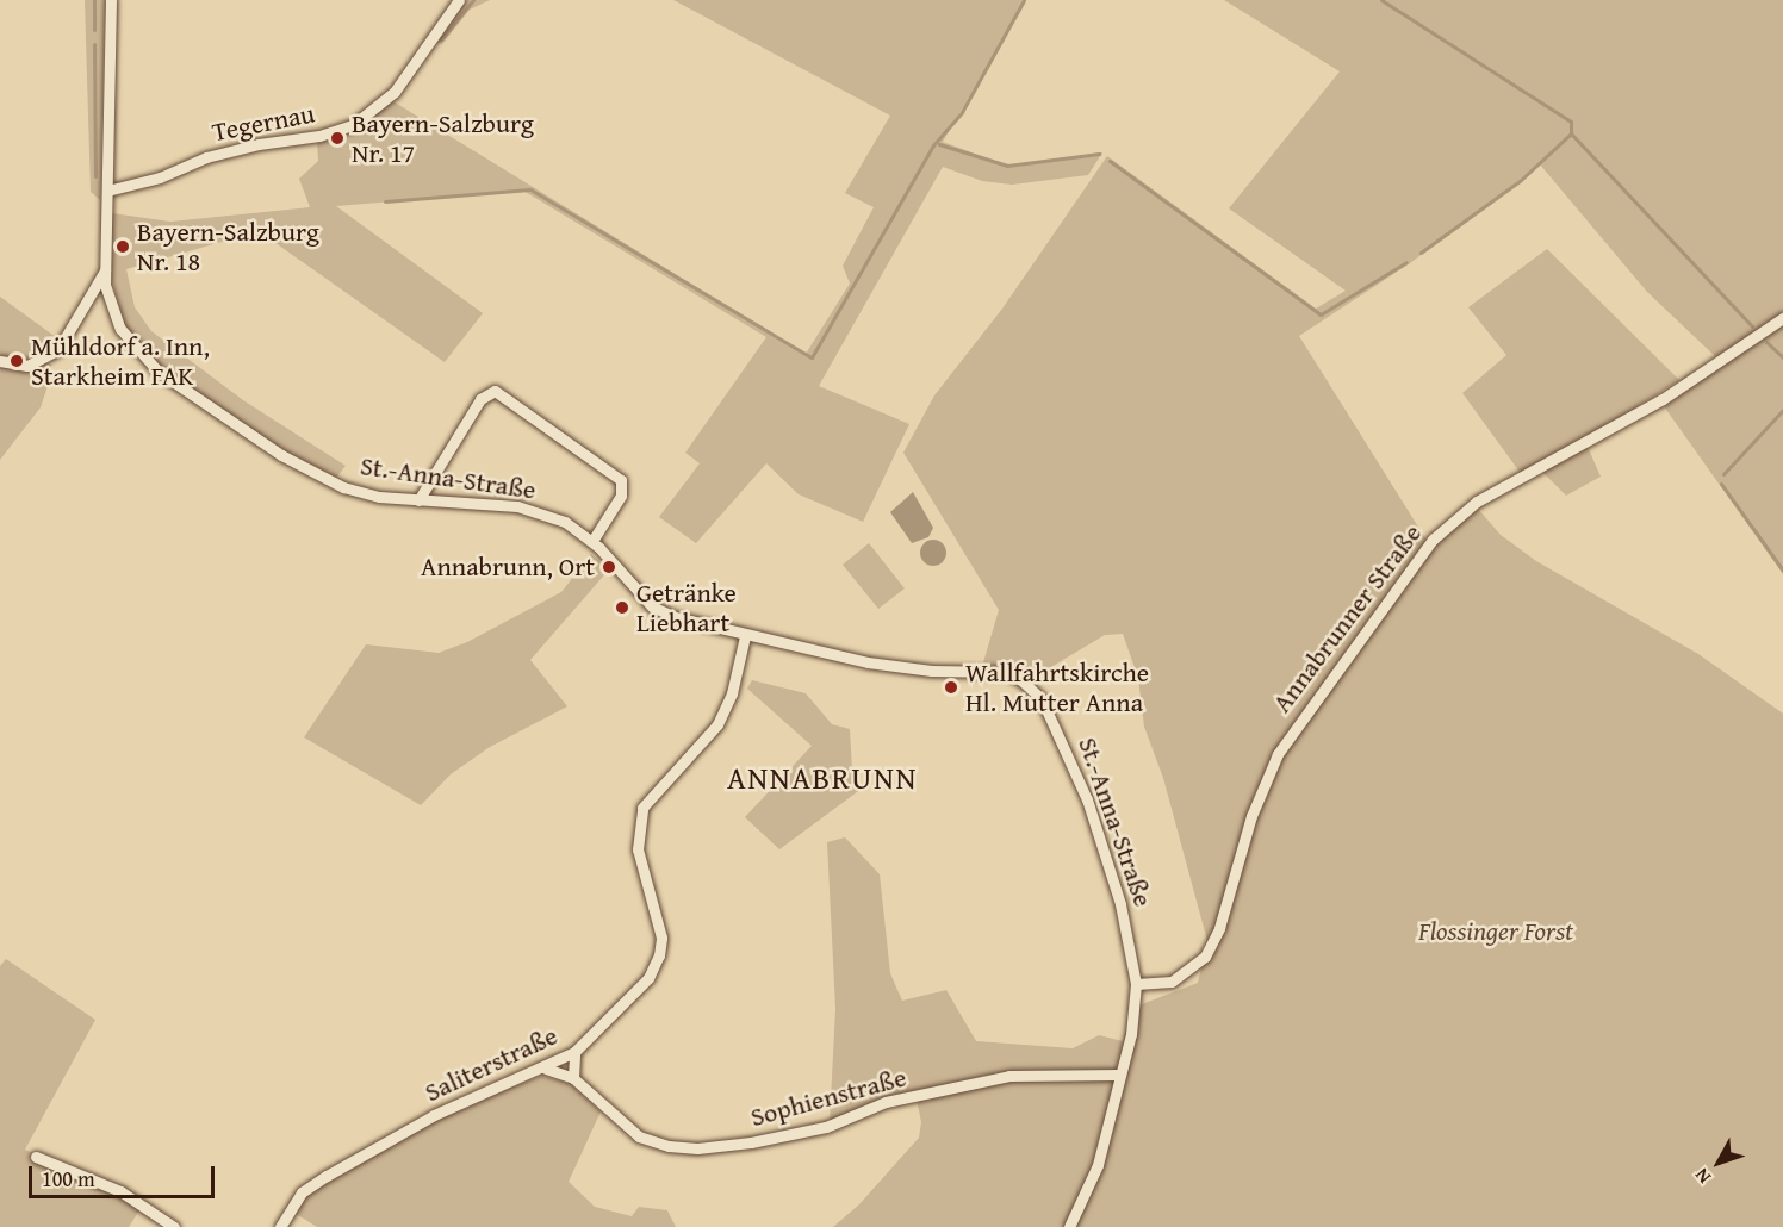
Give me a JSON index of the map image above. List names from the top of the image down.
{
  "streets": {
    "street": [
      "Tegernau",
      "St.-Anna-Straße",
      "Annabrunner Straße",
      "Saliterstraße",
      "Sophienstraße"
    ]
  },
  "crossings": [
    ["St.-Anna-Straße", "Annabrunner Straße"],
    ["St.-Anna-Straße", "Saliterstraße"],
    ["St.-Anna-Straße", "Sophienstraße"],
    ["Saliterstraße", "Sophienstraße"]
  ],
  "districts": ["ANNABRUNN"],
  "parks": ["Flossinger Forst"],
  "places": [
    "Bayern-Salzburg Nr. 17",
    "Bayern-Salzburg Nr. 18",
    "Mühldorf a. Inn, Starkheim FAK",
    "Annabrunn, Ort",
    "Getränke Liebhart",
    "Wallfahrtskirche Hl. Mutter Anna"
  ],
  "scale_bar": "100 m",
  "north": "bottom left"
}
